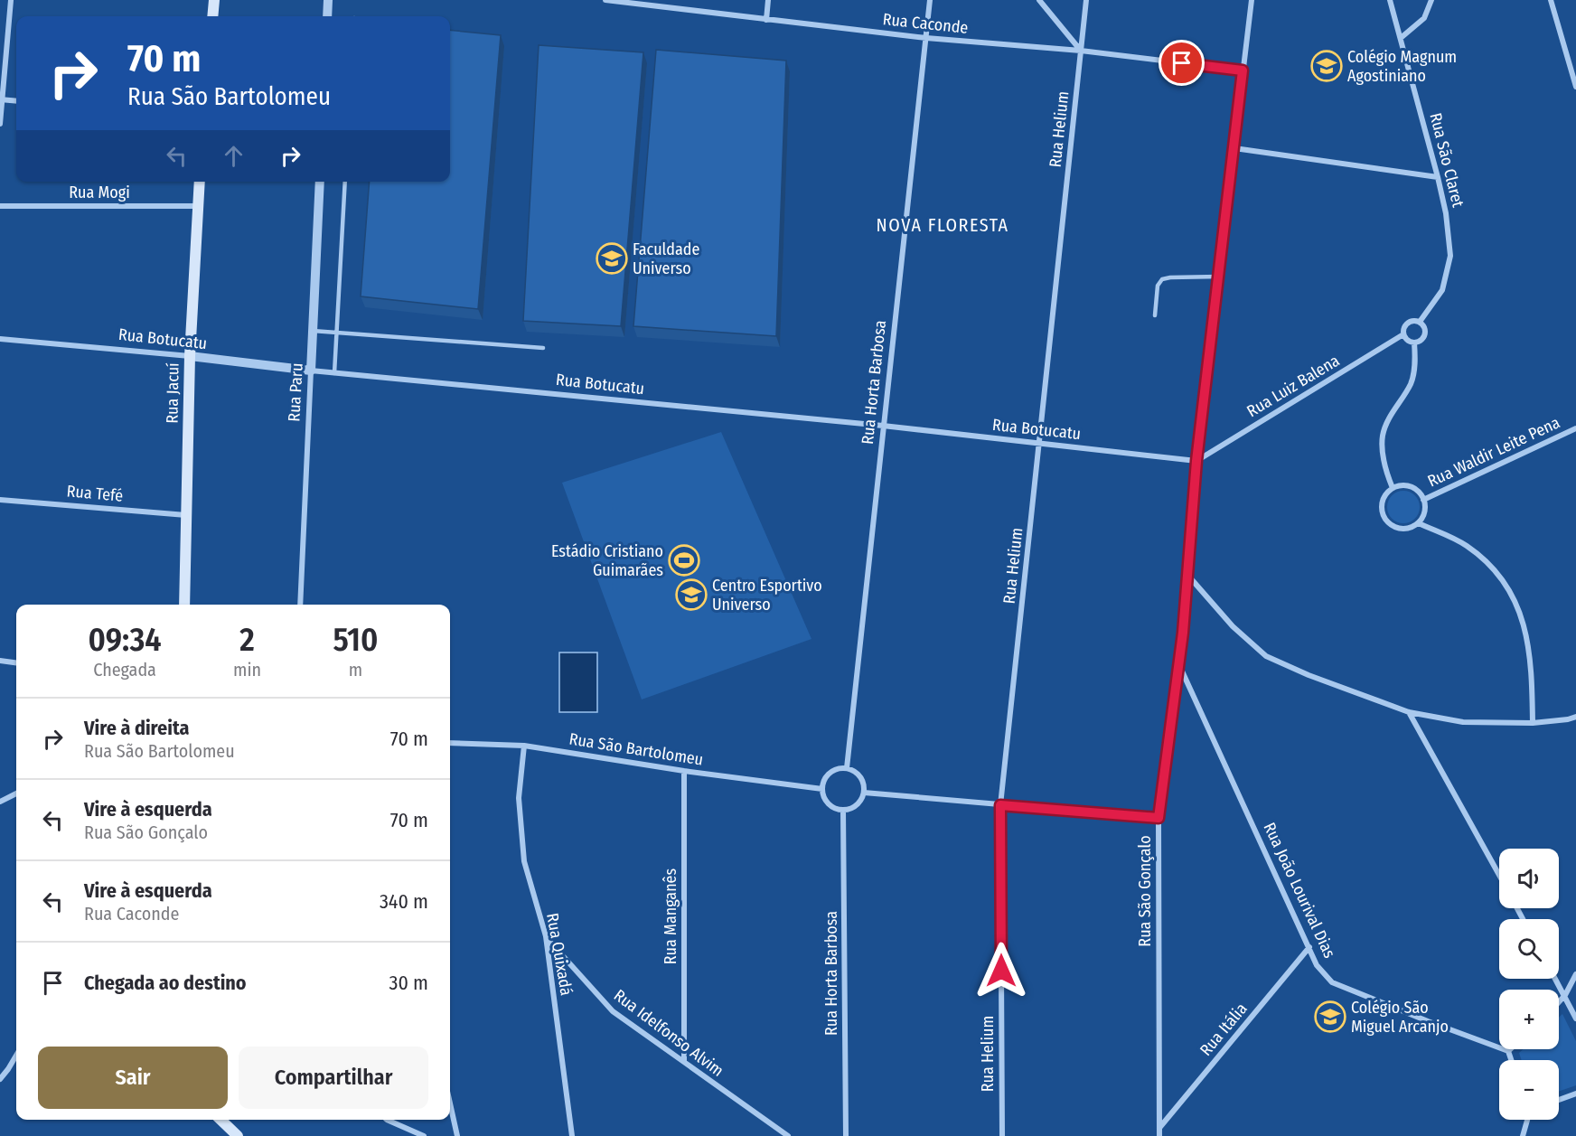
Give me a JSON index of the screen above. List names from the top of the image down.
{
  "streets": {
    "main road": ["Rua Jacuí"],
    "street": [
      "Rua Caconde",
      "Rua Helium",
      "Rua São Claret",
      "Rua Mogi",
      "Rua Botucatu",
      "Rua Horta Barbosa",
      "Rua Luiz Balena",
      "Rua Paru",
      "Rua Waldir Leite Pena",
      "Rua Tefé",
      "Rua São Bartolomeu",
      "Rua João Lourival Dias",
      "Rua São Gonçalo",
      "Rua Manganês",
      "Rua Quixadá",
      "Rua Itália",
      "Rua Idelfonso Alvim"
    ]
  },
  "crossings": [
    ["Rua Caconde", "Rua Helium"],
    ["Rua Caconde", "Rua Horta Barbosa"],
    ["Rua Caconde", "Rua São Gonçalo"],
    ["Rua Helium", "Rua Botucatu"],
    ["Rua São Claret", "Rua Luiz Balena"],
    ["Rua Mogi", "Rua Jacuí"],
    ["Rua Botucatu", "Rua Horta Barbosa"],
    ["Rua Botucatu", "Rua Luiz Balena"],
    ["Rua Botucatu", "Rua Paru"],
    ["Rua Botucatu", "Rua Jacuí"],
    ["Rua Botucatu", "Rua São Gonçalo"],
    ["Rua Horta Barbosa", "Rua São Bartolomeu"],
    ["Rua Luiz Balena", "Rua São Gonçalo"],
    ["Rua Jacuí", "Rua Tefé"],
    ["Rua São Bartolomeu", "Rua Manganês"],
    ["Rua São Bartolomeu", "Rua Quixadá"],
    ["Rua João Lourival Dias", "Rua São Gonçalo"],
    ["Rua João Lourival Dias", "Rua Itália"],
    ["Rua São Gonçalo", "Rua Itália"],
    ["Rua Manganês", "Rua Idelfonso Alvim"],
    ["Rua Quixadá", "Rua Idelfonso Alvim"]
  ],
  "districts": ["NOVA FLORESTA"],
  "places": {
    "school or university": [
      "Colégio Magnum Agostiniano",
      "Faculdade Universo",
      "Centro Esportivo Universo",
      "Colégio São Miguel Arcanjo"
    ],
    "sports": ["Estádio Cristiano Guimarães"]
  },
  "page": {
    "turn": ["70 m", "Rua São Bartolomeu"],
    "eta": [
      "09:34",
      "Chegada",
      "2",
      "min",
      "510",
      "m"
    ],
    "list": [
      {
        "name": "Vire à direita",
        "note": "Rua São Bartolomeu",
        "value": "70 m"
      },
      {
        "name": "Vire à esquerda",
        "note": "Rua São Gonçalo",
        "value": "70 m"
      },
      {
        "name": "Vire à esquerda",
        "note": "Rua Caconde",
        "value": "340 m"
      },
      {
        "name": "Chegada ao destino",
        "value": "30 m"
      }
    ],
    "map_buttons": ["+", "−"],
    "buttons": ["Sair", "Compartilhar"]
  }
}
